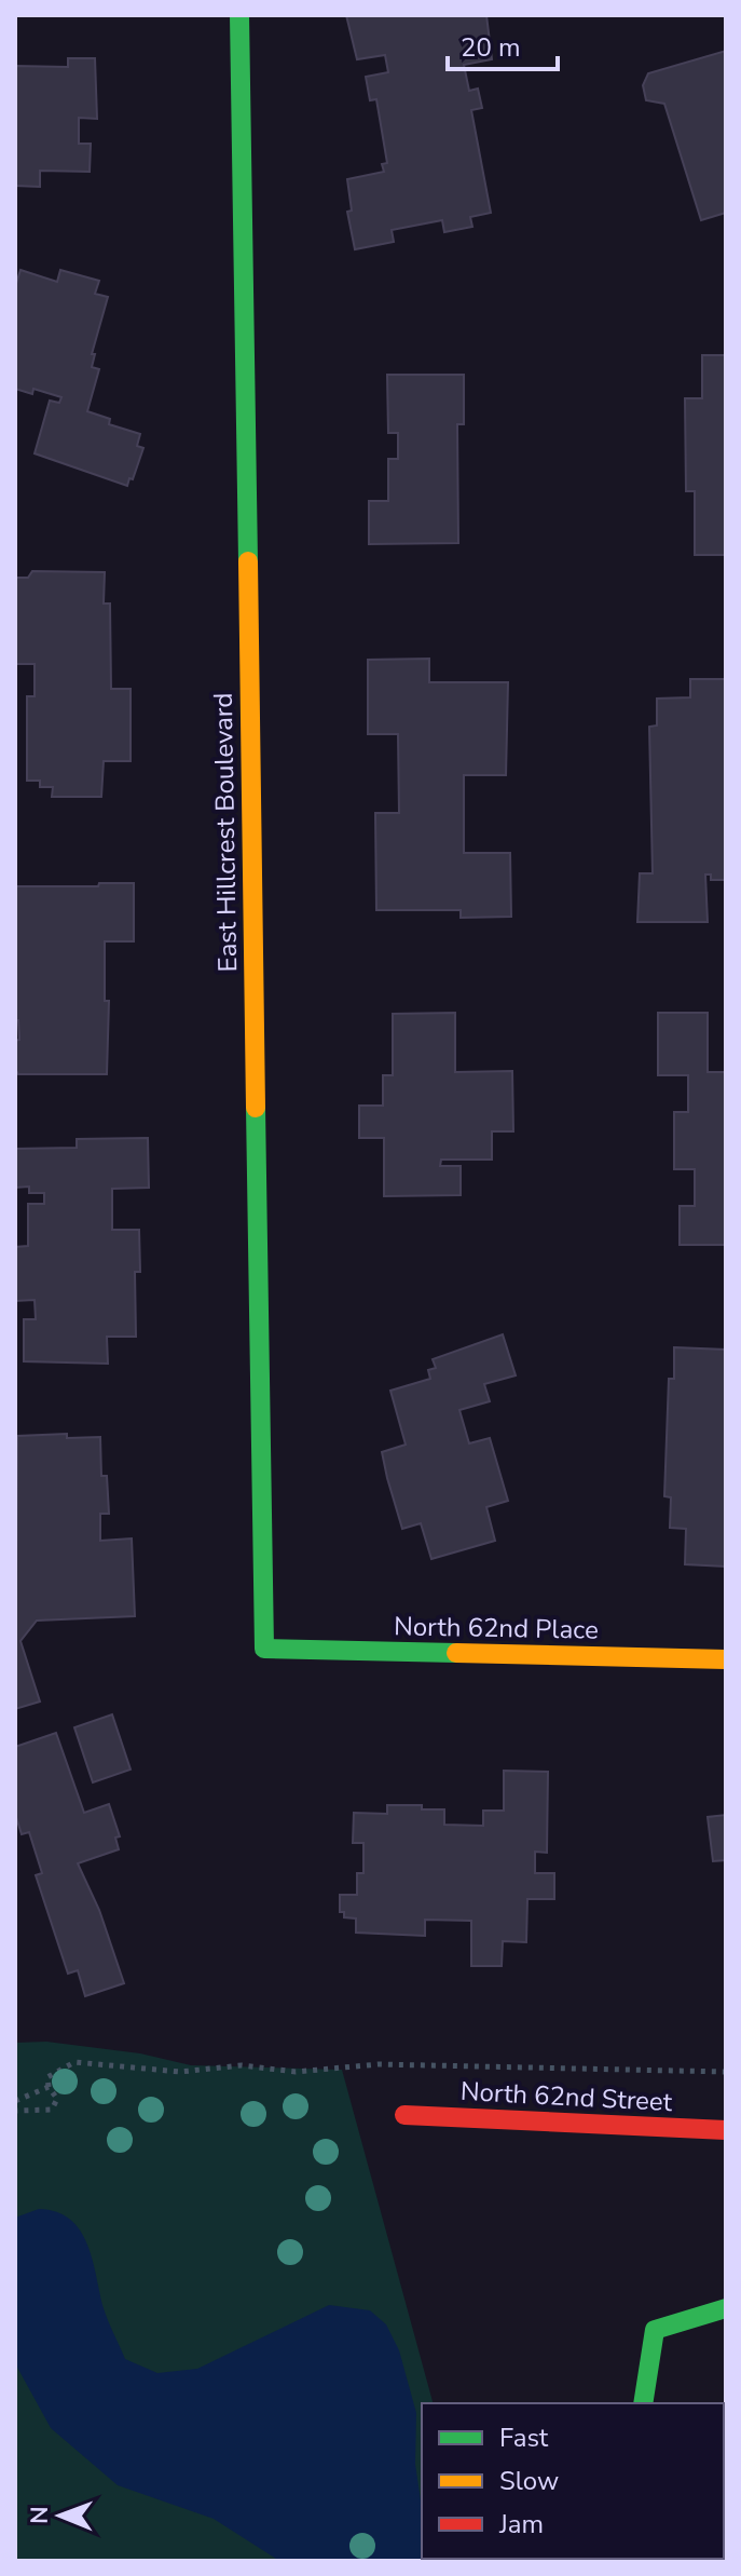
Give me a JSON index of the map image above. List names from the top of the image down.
{
  "streets": {
    "street": ["East Hillcrest Boulevard", "North 62nd Place", "North 62nd Street"]
  },
  "crossings": [
    ["East Hillcrest Boulevard", "North 62nd Place"]
  ],
  "legend": ["Fast", "Slow", "Jam"],
  "scale_bar": "20 m",
  "north": "left"
}
